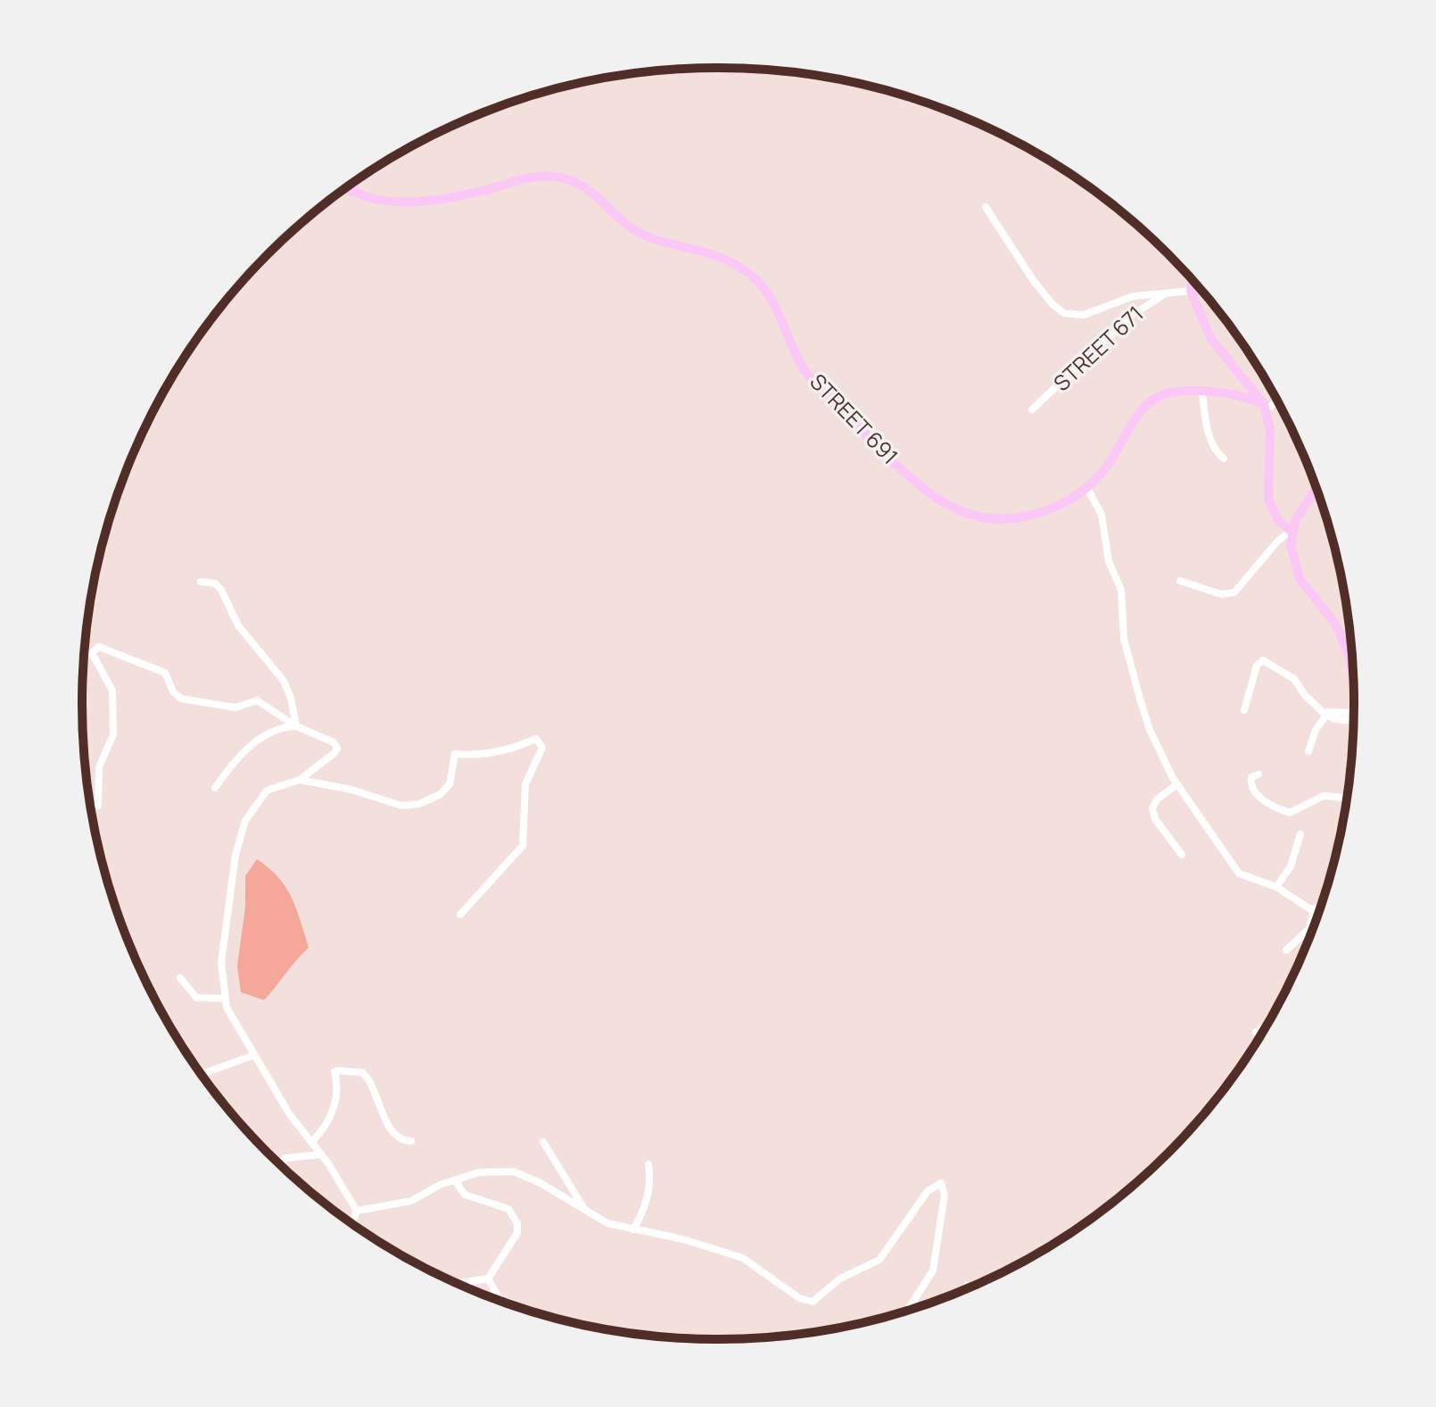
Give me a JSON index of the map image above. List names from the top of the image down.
{
  "streets": {
    "main road": ["STREET 691"],
    "street": ["STREET 671"]
  }
}
